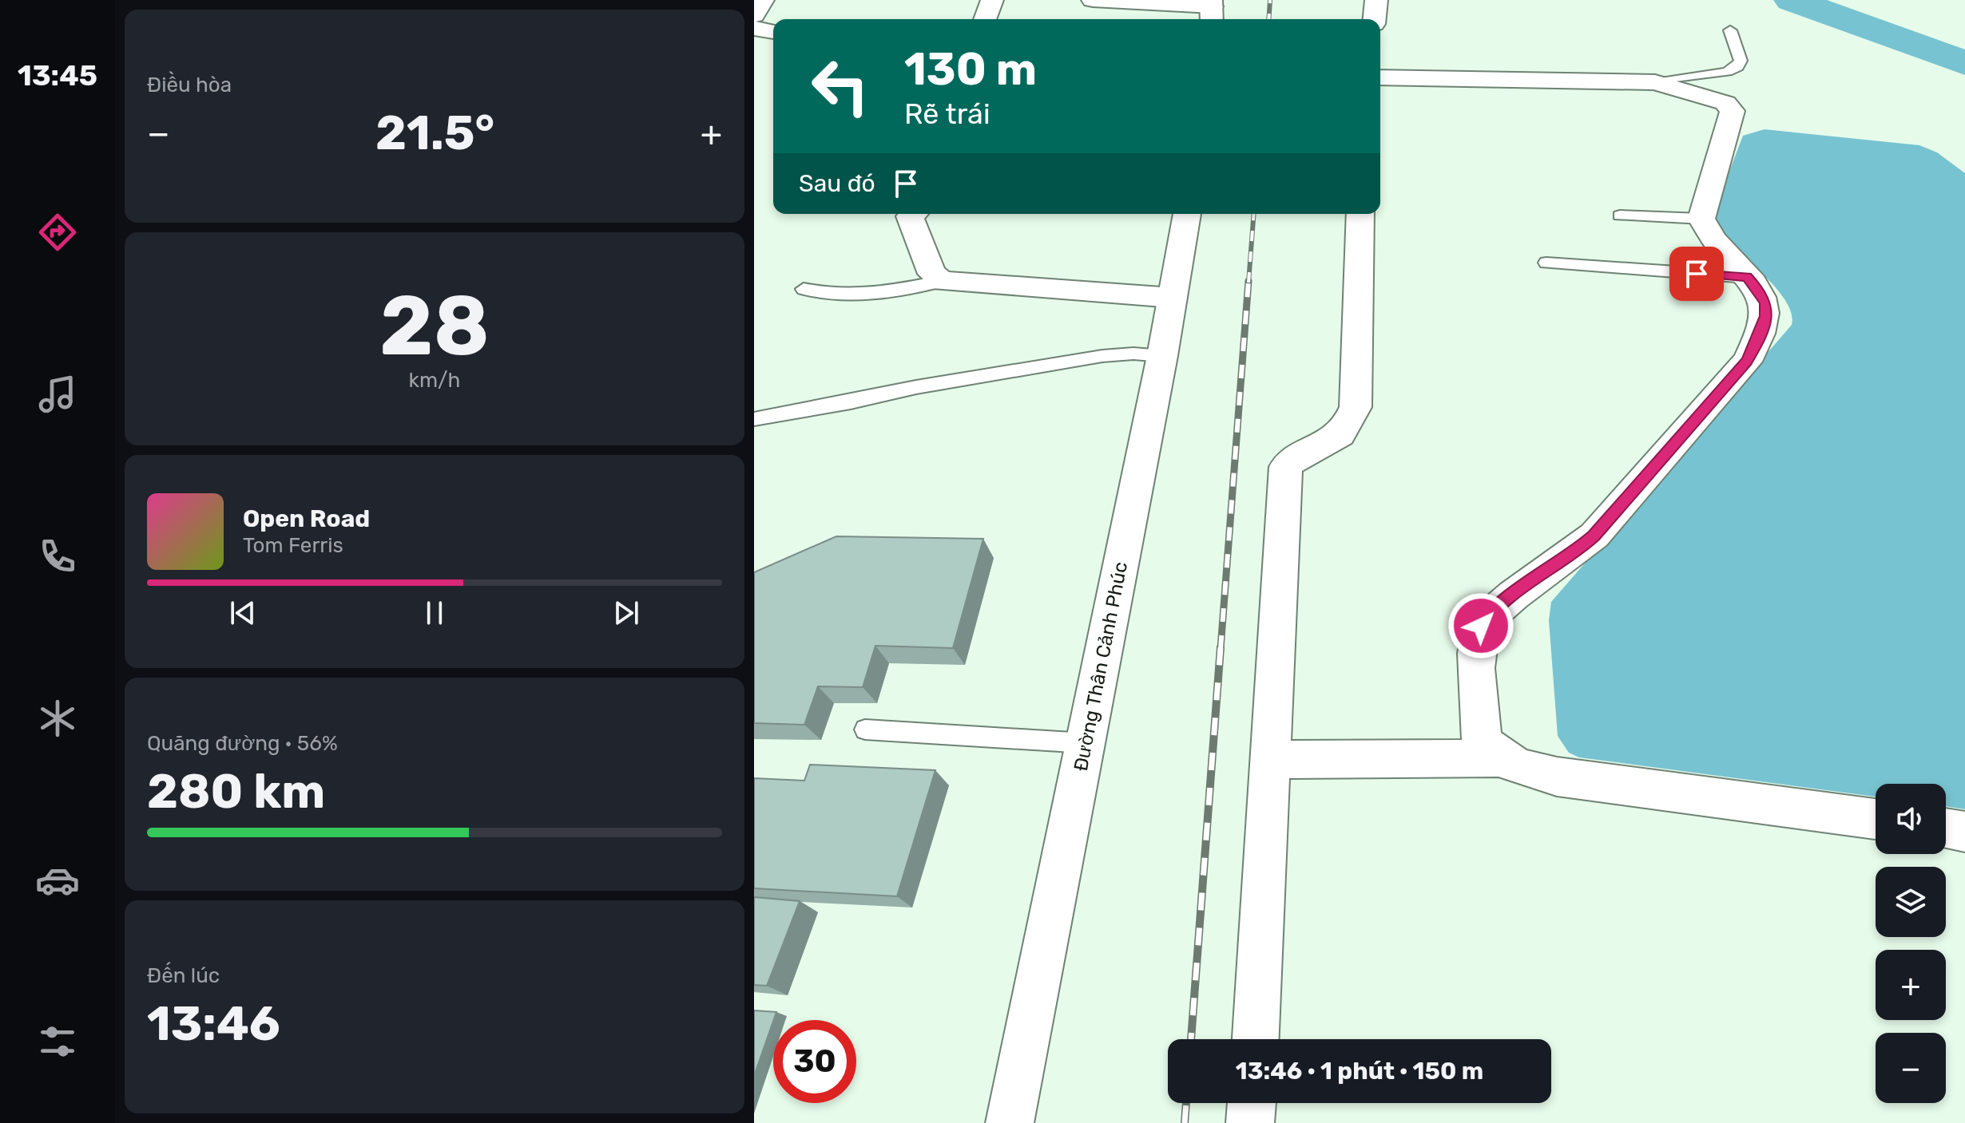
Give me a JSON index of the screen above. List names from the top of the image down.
{
  "streets": {
    "street": ["Đường Thân Cảnh Phúc"]
  },
  "page": {
    "tabs": "13:45",
    "tile": [
      "Điều hòa",
      ["28", "km/h"],
      ["Quãng đường · 56%", "280 km"],
      ["Đến lúc", "13:46"]
    ],
    "turn": ["130 m", "Rẽ trái"],
    "heat": ["−", "21.5°", "+"],
    "then": "Sau đó",
    "song": ["Open Road", "Tom Ferris"],
    "map_buttons": ["+", "−"],
    "limit": "30",
    "trip": "13:46 · 1 phút · 150 m"
  }
}
